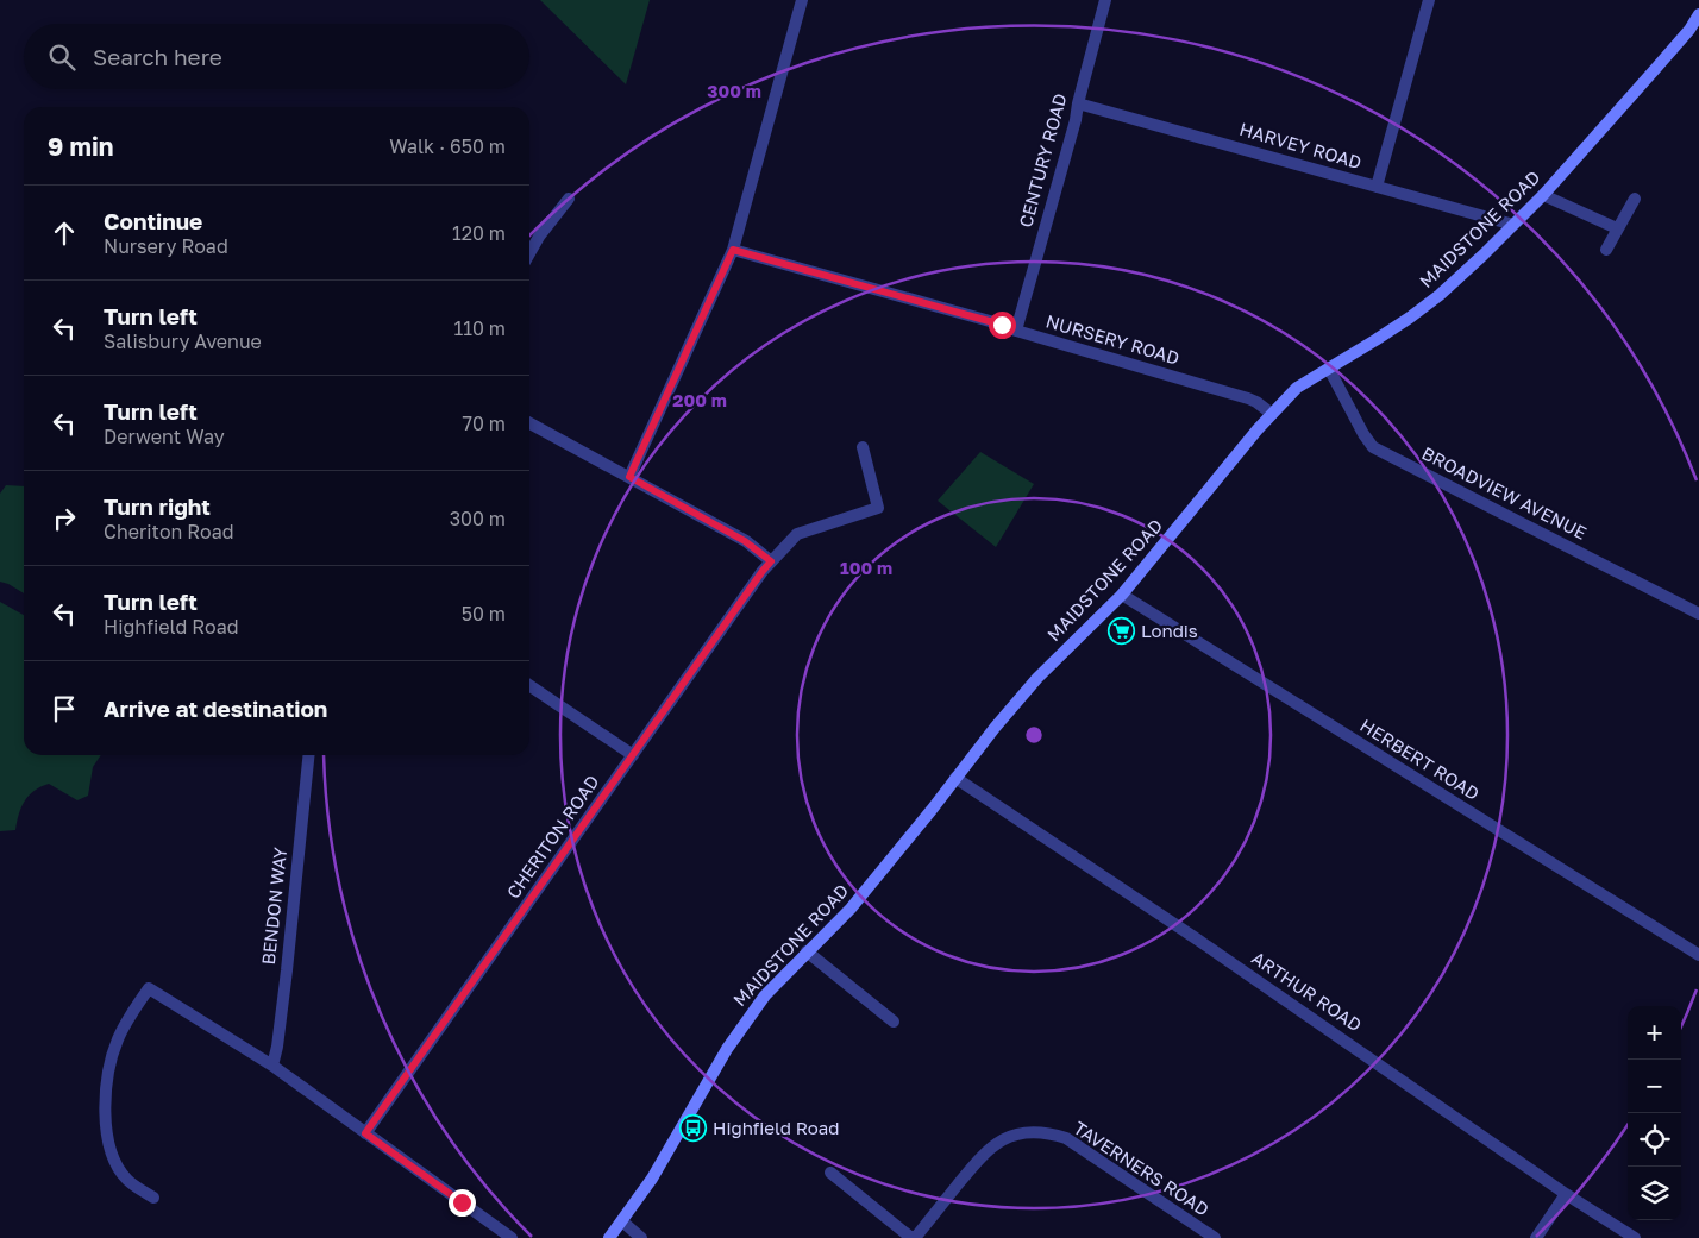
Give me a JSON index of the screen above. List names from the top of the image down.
{
  "streets": {
    "street": [
      "HARVEY ROAD",
      "CENTURY ROAD",
      "MAIDSTONE ROAD",
      "NURSERY ROAD",
      "BROADVIEW AVENUE",
      "HERBERT ROAD",
      "CHERITON ROAD",
      "BENDON WAY",
      "ARTHUR ROAD",
      "TAVERNERS ROAD"
    ]
  },
  "crossings": [
    ["HARVEY ROAD", "CENTURY ROAD"],
    ["HARVEY ROAD", "MAIDSTONE ROAD"],
    ["CENTURY ROAD", "NURSERY ROAD"],
    ["MAIDSTONE ROAD", "NURSERY ROAD"],
    ["MAIDSTONE ROAD", "BROADVIEW AVENUE"],
    ["MAIDSTONE ROAD", "HERBERT ROAD"],
    ["MAIDSTONE ROAD", "ARTHUR ROAD"]
  ],
  "places": {
    "supermarket": ["Londis"],
    "bus stop": ["Highfield Road"]
  },
  "page": {
    "search": "Search here",
    "heading": ["9 min", "Walk · 650 m"],
    "list": [
      ["Continue", "Nursery Road", "120 m"],
      ["Turn left", "Salisbury Avenue", "110 m"],
      ["Turn left", "Derwent Way", "70 m"],
      ["Turn right", "Cheriton Road", "300 m"],
      ["Turn left", "Highfield Road", "50 m"],
      "Arrive at destination"
    ],
    "map_buttons": ["+", "−"]
  },
  "rings": ["300 m", "200 m", "100 m"]
}
